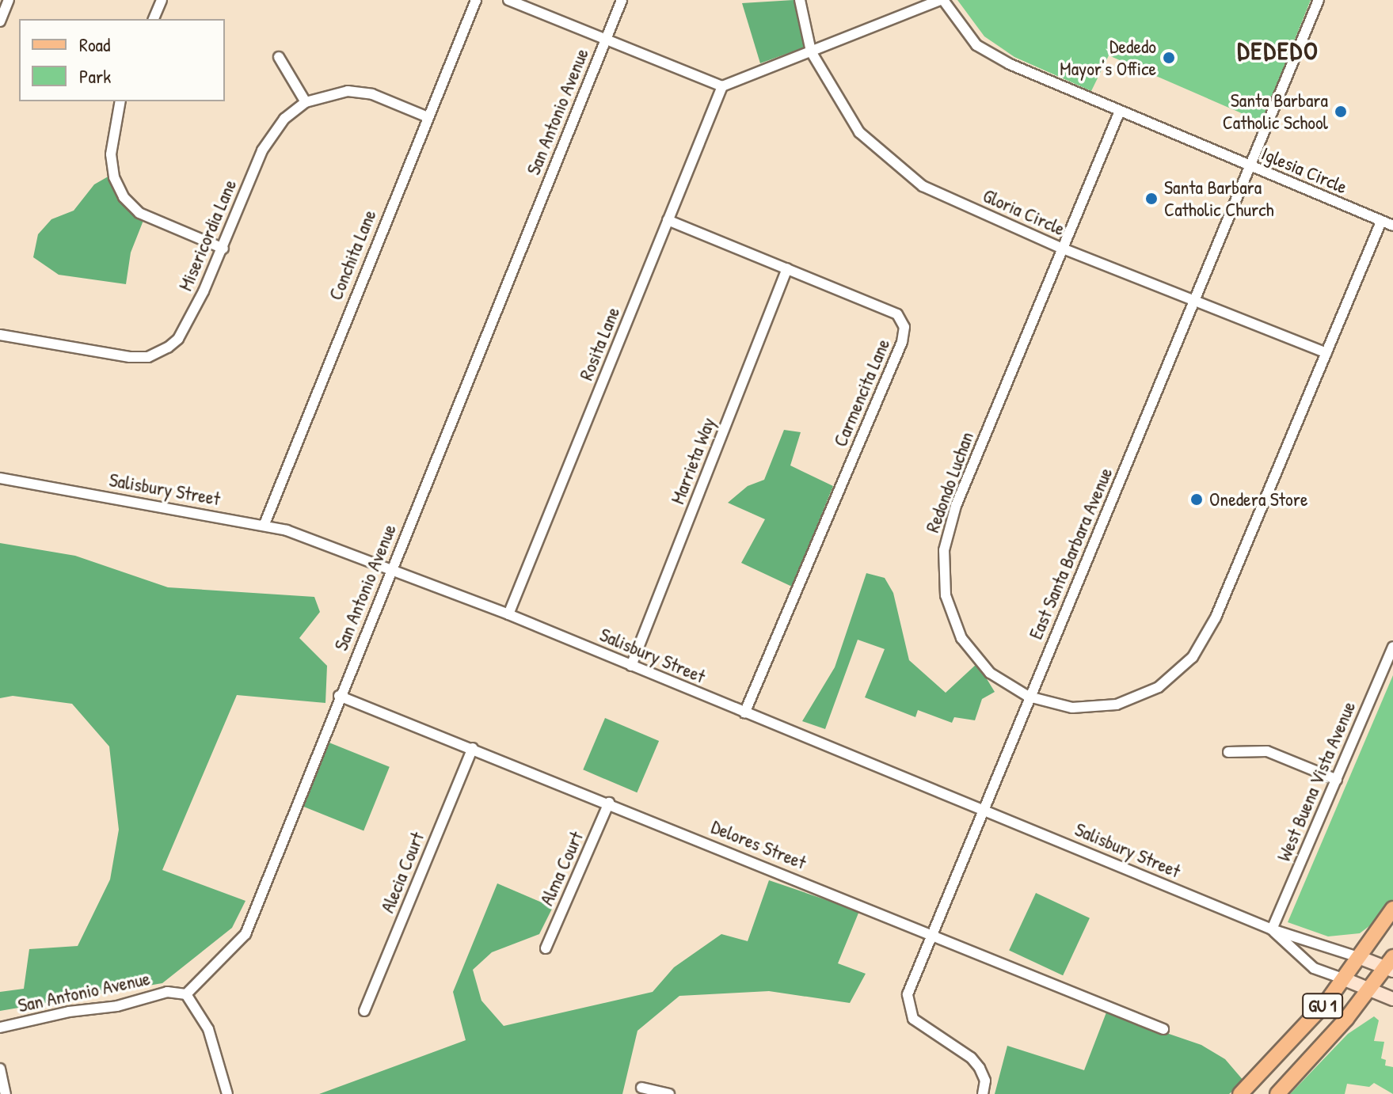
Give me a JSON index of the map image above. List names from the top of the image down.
{
  "streets": {
    "main road": ["GU 1"],
    "street": [
      "San Antonio Avenue",
      "Iglesia Circle",
      "Gloria Circle",
      "Misericordia Lane",
      "Conchita Lane",
      "Rosita Lane",
      "Carmencita Lane",
      "Marrieta Way",
      "Redondo Luchan",
      "Salisbury Street",
      "East Santa Barbara Avenue",
      "West Buena Vista Avenue",
      "Delores Street",
      "Alma Court",
      "Alecia Court"
    ]
  },
  "crossings": [
    ["San Antonio Avenue", "Salisbury Street"],
    ["San Antonio Avenue", "Delores Street"],
    ["Iglesia Circle", "Redondo Luchan"],
    ["Iglesia Circle", "East Santa Barbara Avenue"],
    ["Gloria Circle", "Redondo Luchan"],
    ["Gloria Circle", "East Santa Barbara Avenue"],
    ["Misericordia Lane", "Conchita Lane"],
    ["Conchita Lane", "Salisbury Street"],
    ["Rosita Lane", "Carmencita Lane"],
    ["Rosita Lane", "Salisbury Street"],
    ["Carmencita Lane", "Marrieta Way"],
    ["Carmencita Lane", "Salisbury Street"],
    ["Marrieta Way", "Salisbury Street"],
    ["Redondo Luchan", "East Santa Barbara Avenue"],
    ["Salisbury Street", "East Santa Barbara Avenue"],
    ["Salisbury Street", "West Buena Vista Avenue"],
    ["Salisbury Street", "GU 1"],
    ["East Santa Barbara Avenue", "Delores Street"],
    ["Delores Street", "Alma Court"],
    ["Delores Street", "Alecia Court"]
  ],
  "districts": ["DEDEDO"],
  "places": [
    "Dededo Mayor's Office",
    "Santa Barbara Catholic School",
    "Santa Barbara Catholic Church",
    "Onedera Store"
  ],
  "legend": ["Road", "Park"]
}
